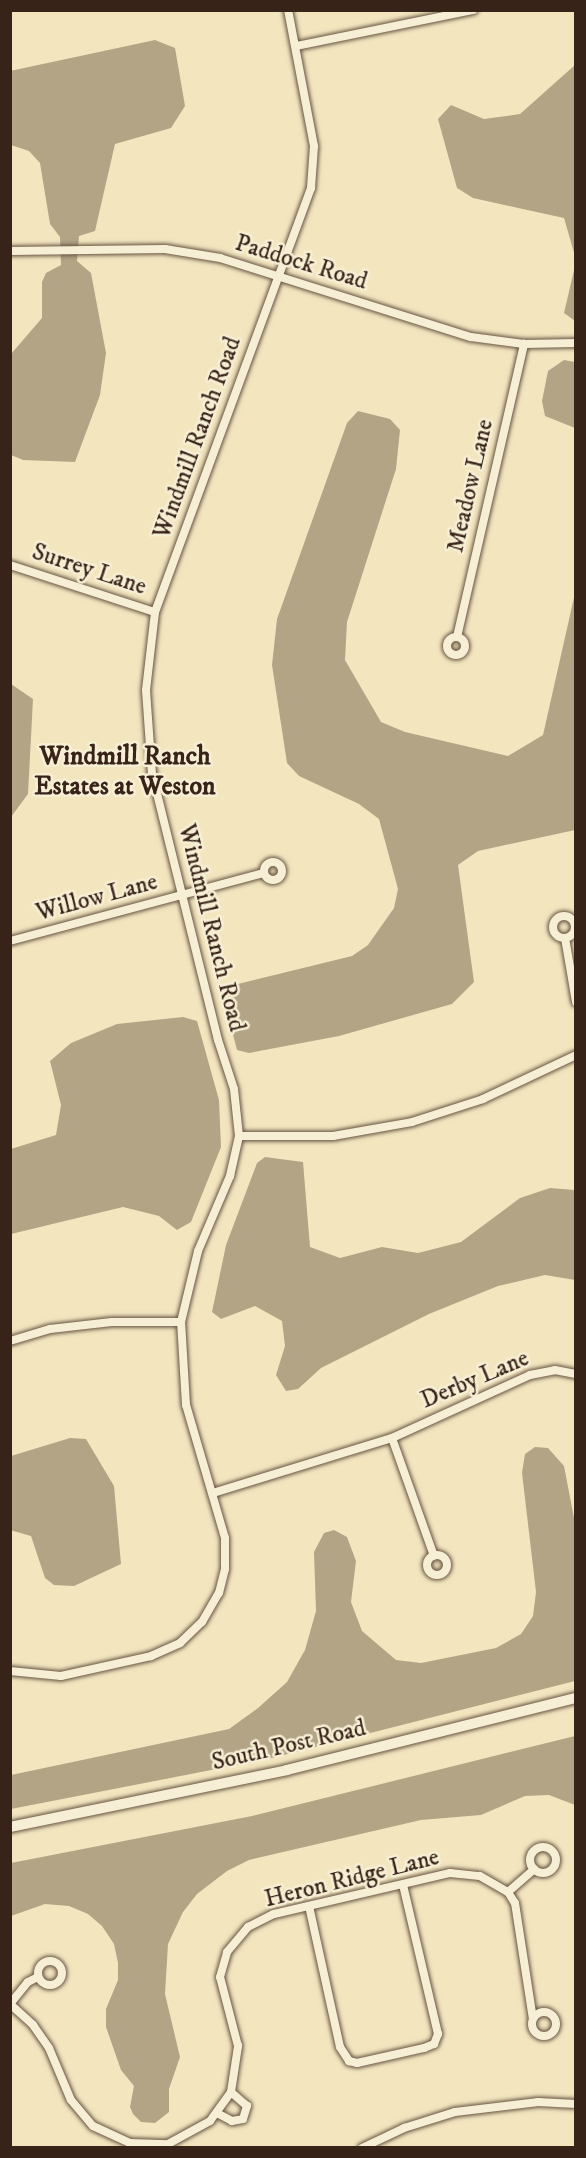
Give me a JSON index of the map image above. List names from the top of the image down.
{
  "streets": {
    "street": [
      "Paddock Road",
      "Windmill Ranch Road",
      "Meadow Lane",
      "Surrey Lane",
      "Willow Lane",
      "Derby Lane",
      "South Post Road",
      "Heron Ridge Lane"
    ]
  },
  "crossings": [
    ["Paddock Road", "Windmill Ranch Road"],
    ["Paddock Road", "Meadow Lane"],
    ["Windmill Ranch Road", "Surrey Lane"],
    ["Windmill Ranch Road", "Willow Lane"],
    ["Windmill Ranch Road", "Derby Lane"]
  ],
  "districts": ["Windmill Ranch Estates at Weston"]
}
